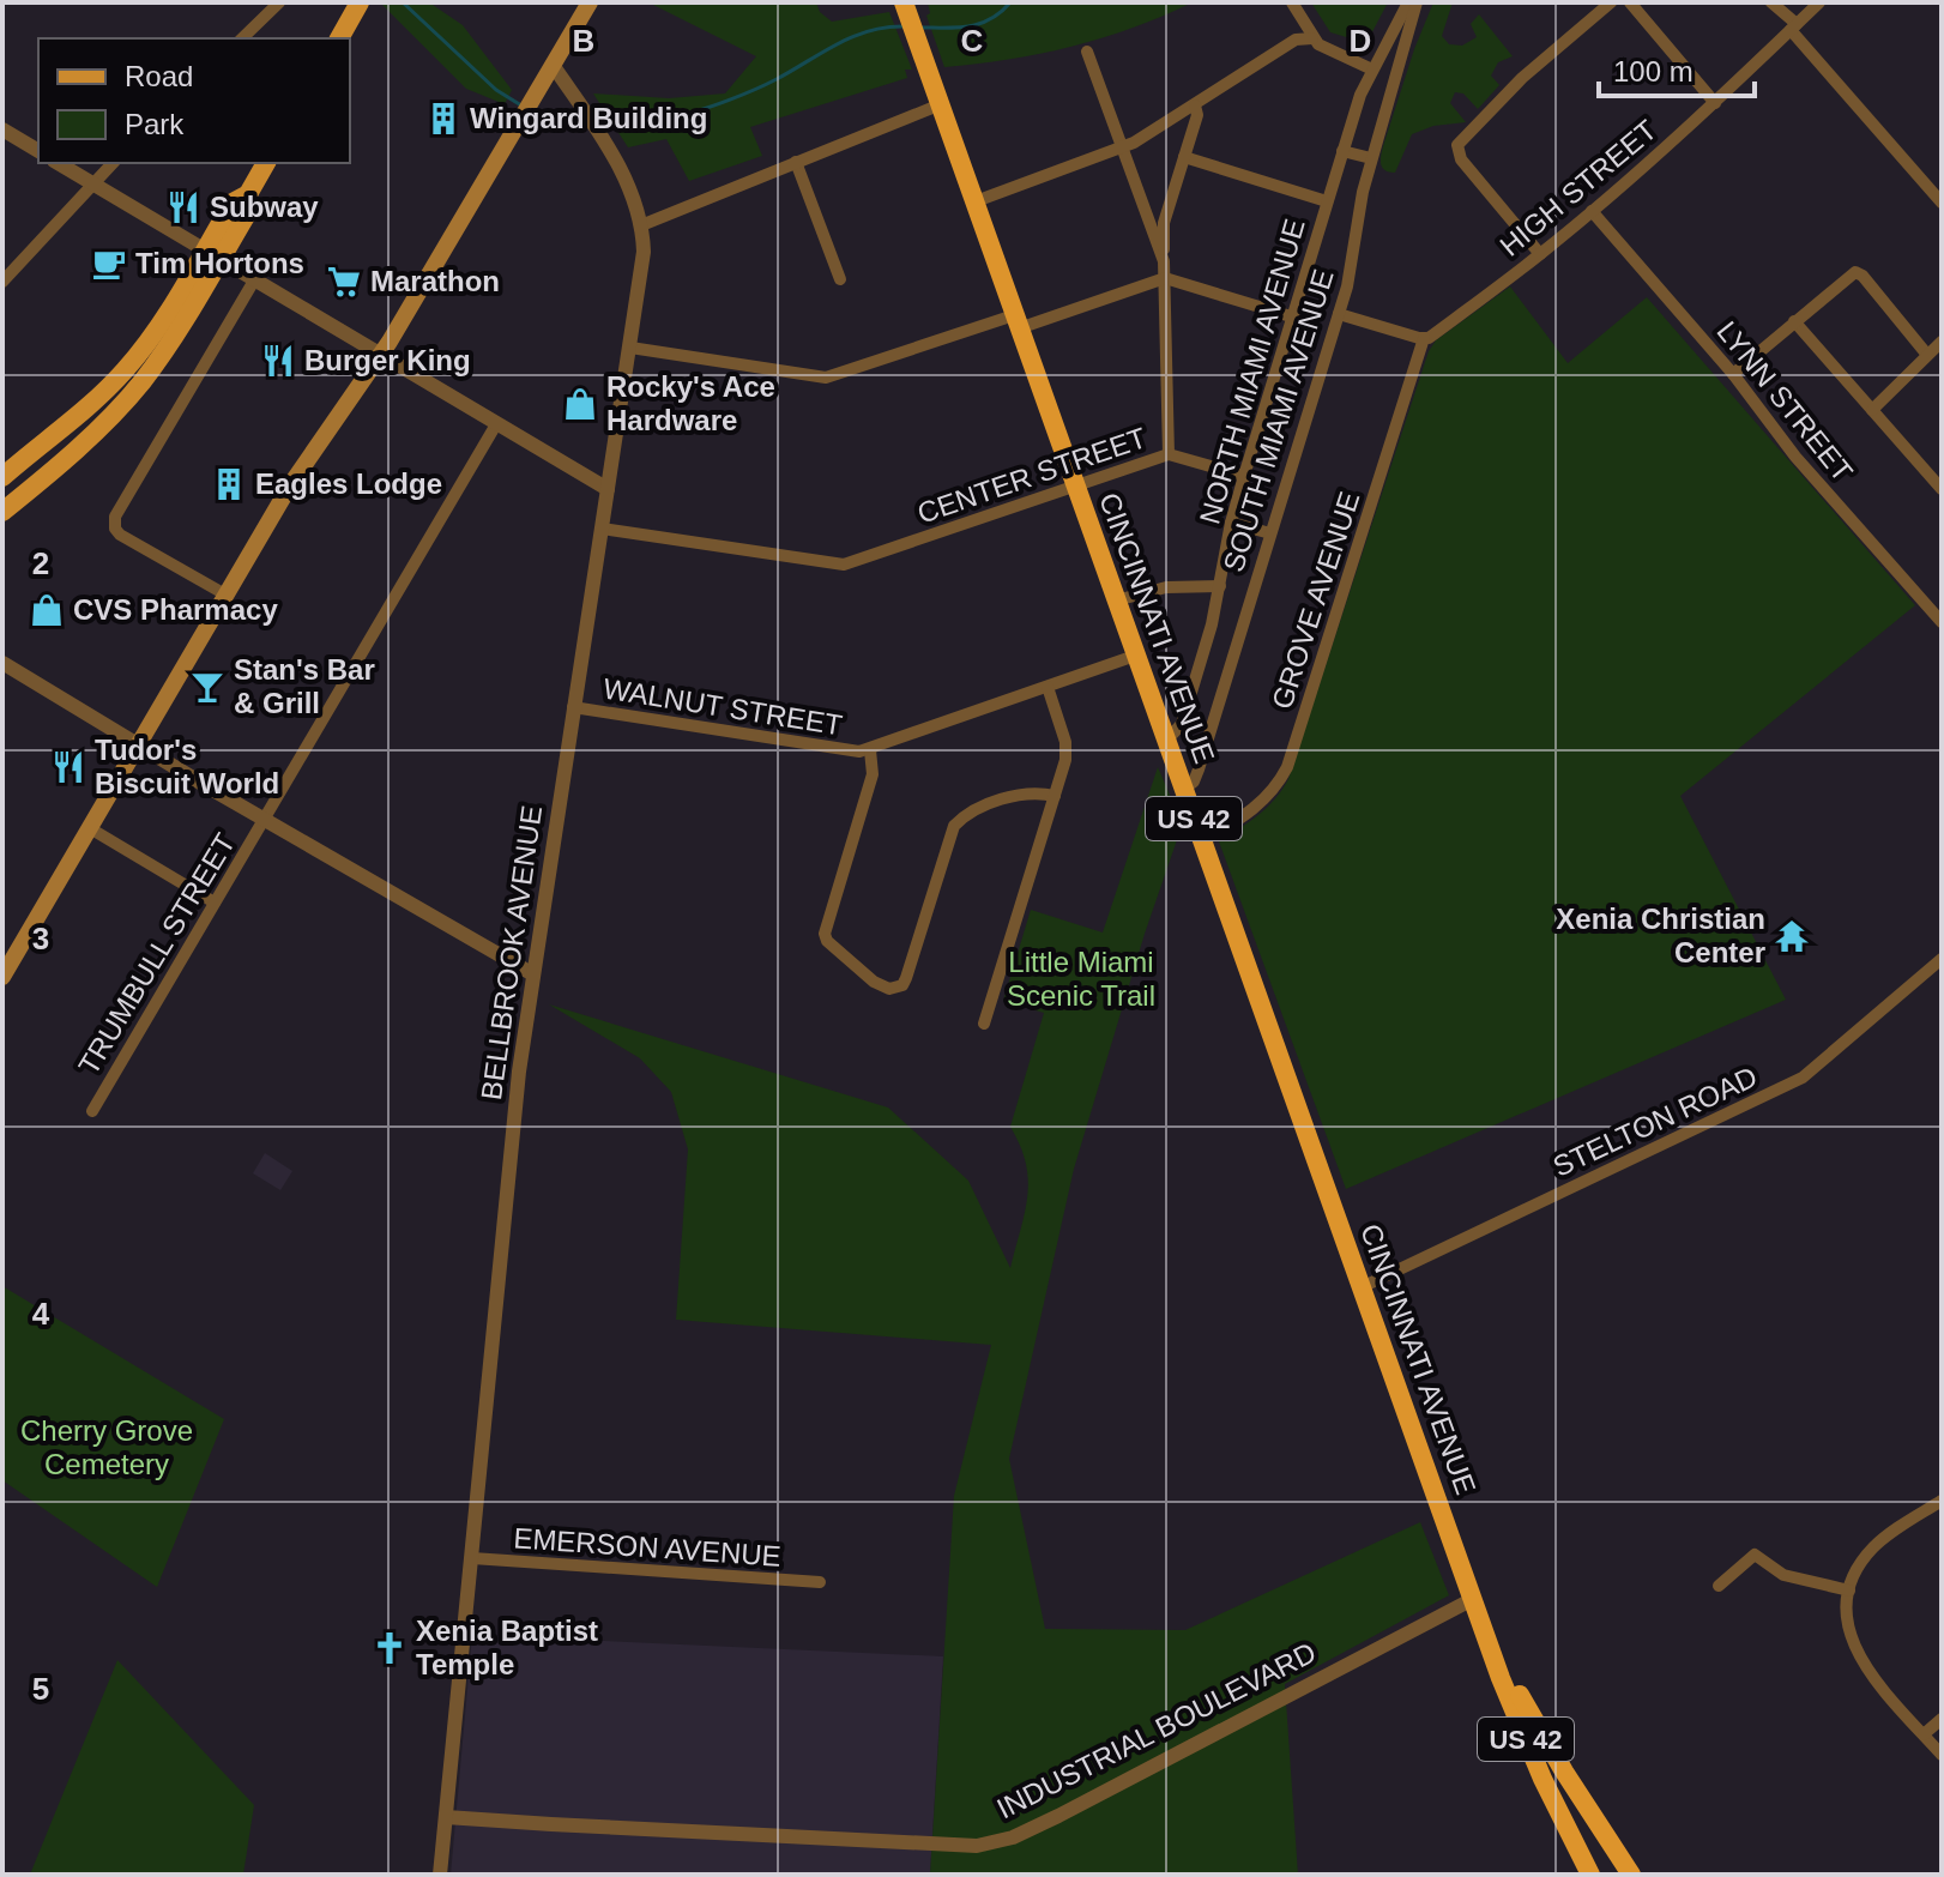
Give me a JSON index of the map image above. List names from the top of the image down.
{
  "streets": {
    "highway": ["CINCINNATI AVENUE", "US 42"],
    "street": [
      "HIGH STREET",
      "NORTH MIAMI AVENUE",
      "LYNN STREET",
      "SOUTH MIAMI AVENUE",
      "CENTER STREET",
      "GROVE AVENUE",
      "WALNUT STREET",
      "BELLBROOK AVENUE",
      "TRUMBULL STREET",
      "STELTON ROAD",
      "EMERSON AVENUE",
      "INDUSTRIAL BOULEVARD"
    ]
  },
  "crossings": [
    ["HIGH STREET", "LYNN STREET"],
    ["HIGH STREET", "GROVE AVENUE"],
    ["NORTH MIAMI AVENUE", "CINCINNATI AVENUE"],
    ["SOUTH MIAMI AVENUE", "CINCINNATI AVENUE"],
    ["CENTER STREET", "CINCINNATI AVENUE"],
    ["CENTER STREET", "BELLBROOK AVENUE"],
    ["GROVE AVENUE", "CINCINNATI AVENUE"],
    ["CINCINNATI AVENUE", "WALNUT STREET"],
    ["CINCINNATI AVENUE", "STELTON ROAD"],
    ["CINCINNATI AVENUE", "INDUSTRIAL BOULEVARD"],
    ["WALNUT STREET", "BELLBROOK AVENUE"],
    ["BELLBROOK AVENUE", "EMERSON AVENUE"],
    ["BELLBROOK AVENUE", "INDUSTRIAL BOULEVARD"]
  ],
  "parks": ["Little Miami Scenic Trail", "Cherry Grove Cemetery"],
  "places": {
    "building": ["Wingard Building", "Eagles Lodge"],
    "restaurant": ["Subway", "Burger King", "Tudor's Biscuit World"],
    "cafe": ["Tim Hortons"],
    "supermarket": ["Marathon"],
    "shop": ["Rocky's Ace Hardware", "CVS Pharmacy"],
    "bar": ["Stan's Bar & Grill"],
    "temple": ["Xenia Christian Center"],
    "church": ["Xenia Baptist Temple"]
  },
  "legend": ["Road", "Park"],
  "scale_bar": "100 m",
  "grid": {
    "columns": ["B", "C", "D"],
    "rows": [
      "2",
      "3",
      "4",
      "5"
    ]
  }
}
